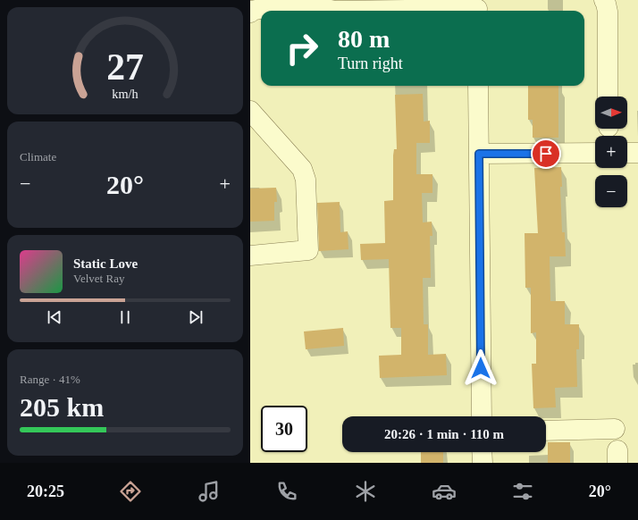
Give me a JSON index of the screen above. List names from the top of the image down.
{
  "north": "right",
  "page": {
    "turn": ["80 m", "Turn right"],
    "map_buttons": ["+", "−"],
    "tile": [
      "Climate",
      ["Range · 41%", "205 km"]
    ],
    "heat": ["−", "20°", "+"],
    "song": ["Static Love", "Velvet Ray"],
    "limit": "30",
    "trip": "20:26 · 1 min · 110 m",
    "tabs": ["20:25", "20°"],
    "gauge": ["27", "km/h"]
  }
}
